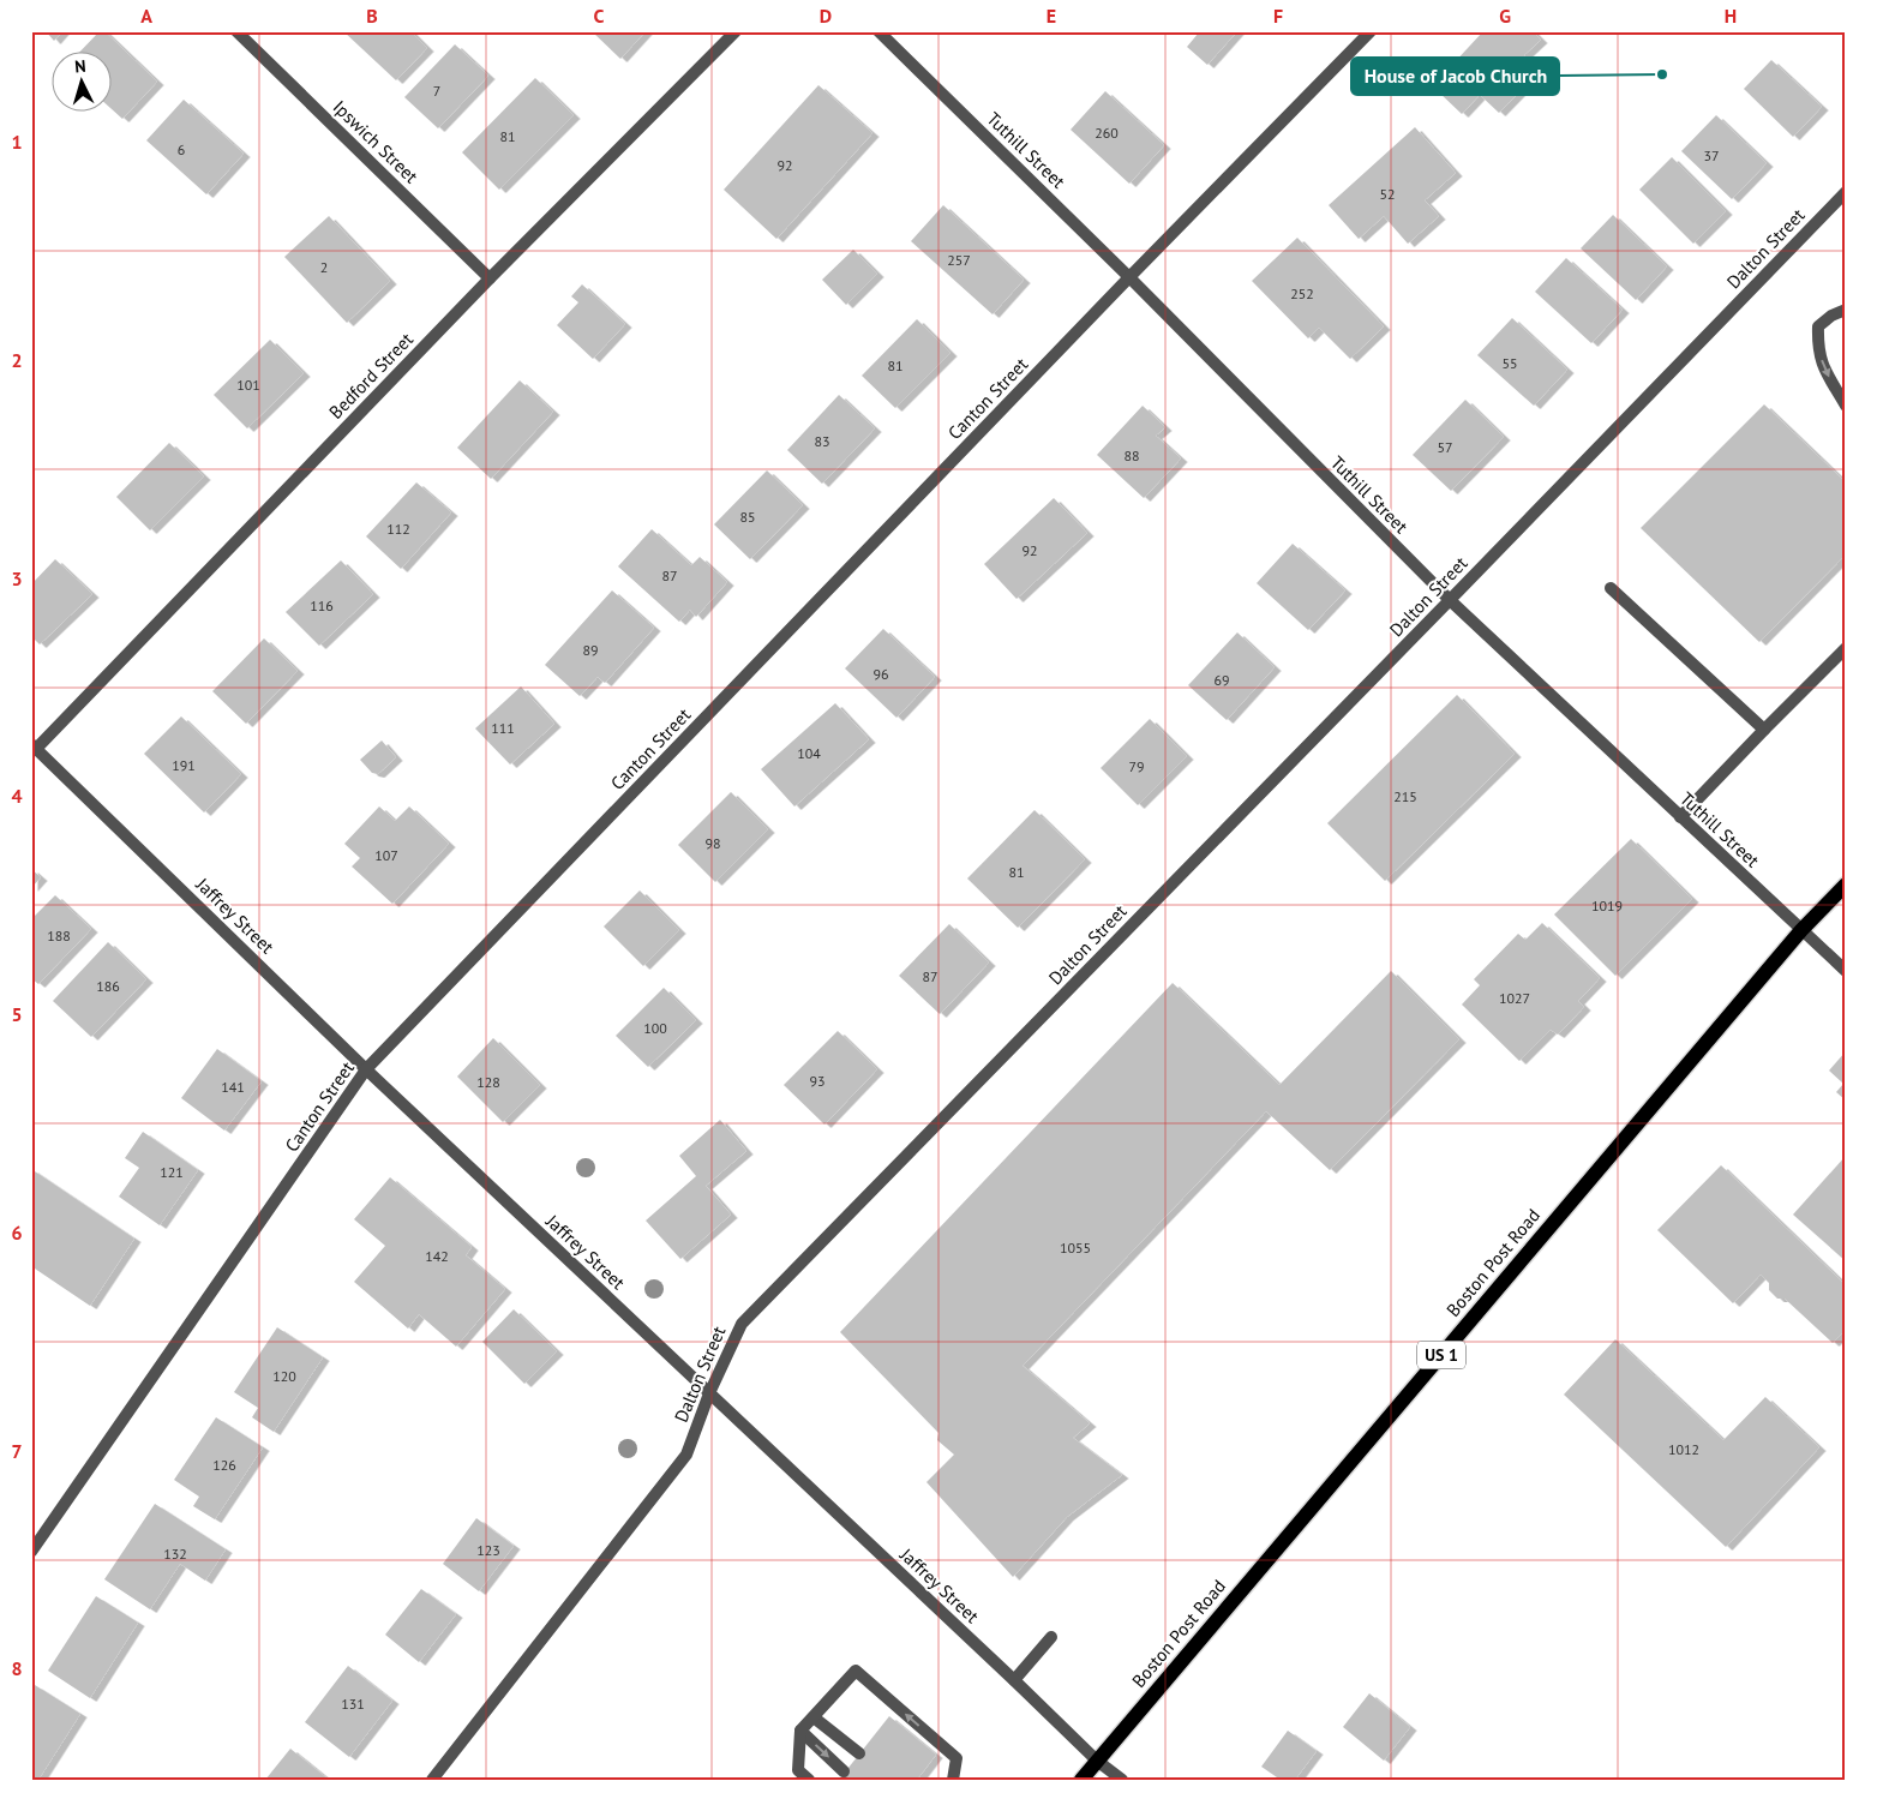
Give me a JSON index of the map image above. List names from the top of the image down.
{
  "streets": {
    "main road": ["Boston Post Road", "US 1"],
    "street": [
      "Ipswich Street",
      "Tuthill Street",
      "Dalton Street",
      "Bedford Street",
      "Canton Street",
      "Jaffrey Street"
    ]
  },
  "crossings": [
    ["Ipswich Street", "Bedford Street"],
    ["Tuthill Street", "Dalton Street"],
    ["Tuthill Street", "Canton Street"],
    ["Tuthill Street", "Boston Post Road"],
    ["Dalton Street", "Jaffrey Street"],
    ["Bedford Street", "Jaffrey Street"],
    ["Canton Street", "Jaffrey Street"],
    ["Jaffrey Street", "Boston Post Road"]
  ],
  "places": ["House of Jacob Church"],
  "house_numbers": [
    "7",
    "260",
    "81",
    "6",
    "37",
    "92",
    "52",
    "257",
    "2",
    "252",
    "55",
    "81",
    "101",
    "83",
    "57",
    "88",
    "85",
    "112",
    "92",
    "87",
    "116",
    "89",
    "96",
    "69",
    "111",
    "104",
    "191",
    "79",
    "215",
    "98",
    "107",
    "81",
    "1019",
    "188",
    "87",
    "186",
    "1027",
    "100",
    "93",
    "128",
    "141",
    "121",
    "1055",
    "142",
    "120",
    "1012",
    "126",
    "123",
    "132",
    "131"
  ],
  "north": "top",
  "grid": {
    "columns": [
      "A",
      "B",
      "C",
      "D",
      "E",
      "F",
      "G",
      "H"
    ],
    "rows": [
      "1",
      "2",
      "3",
      "4",
      "5",
      "6",
      "7",
      "8"
    ]
  }
}
